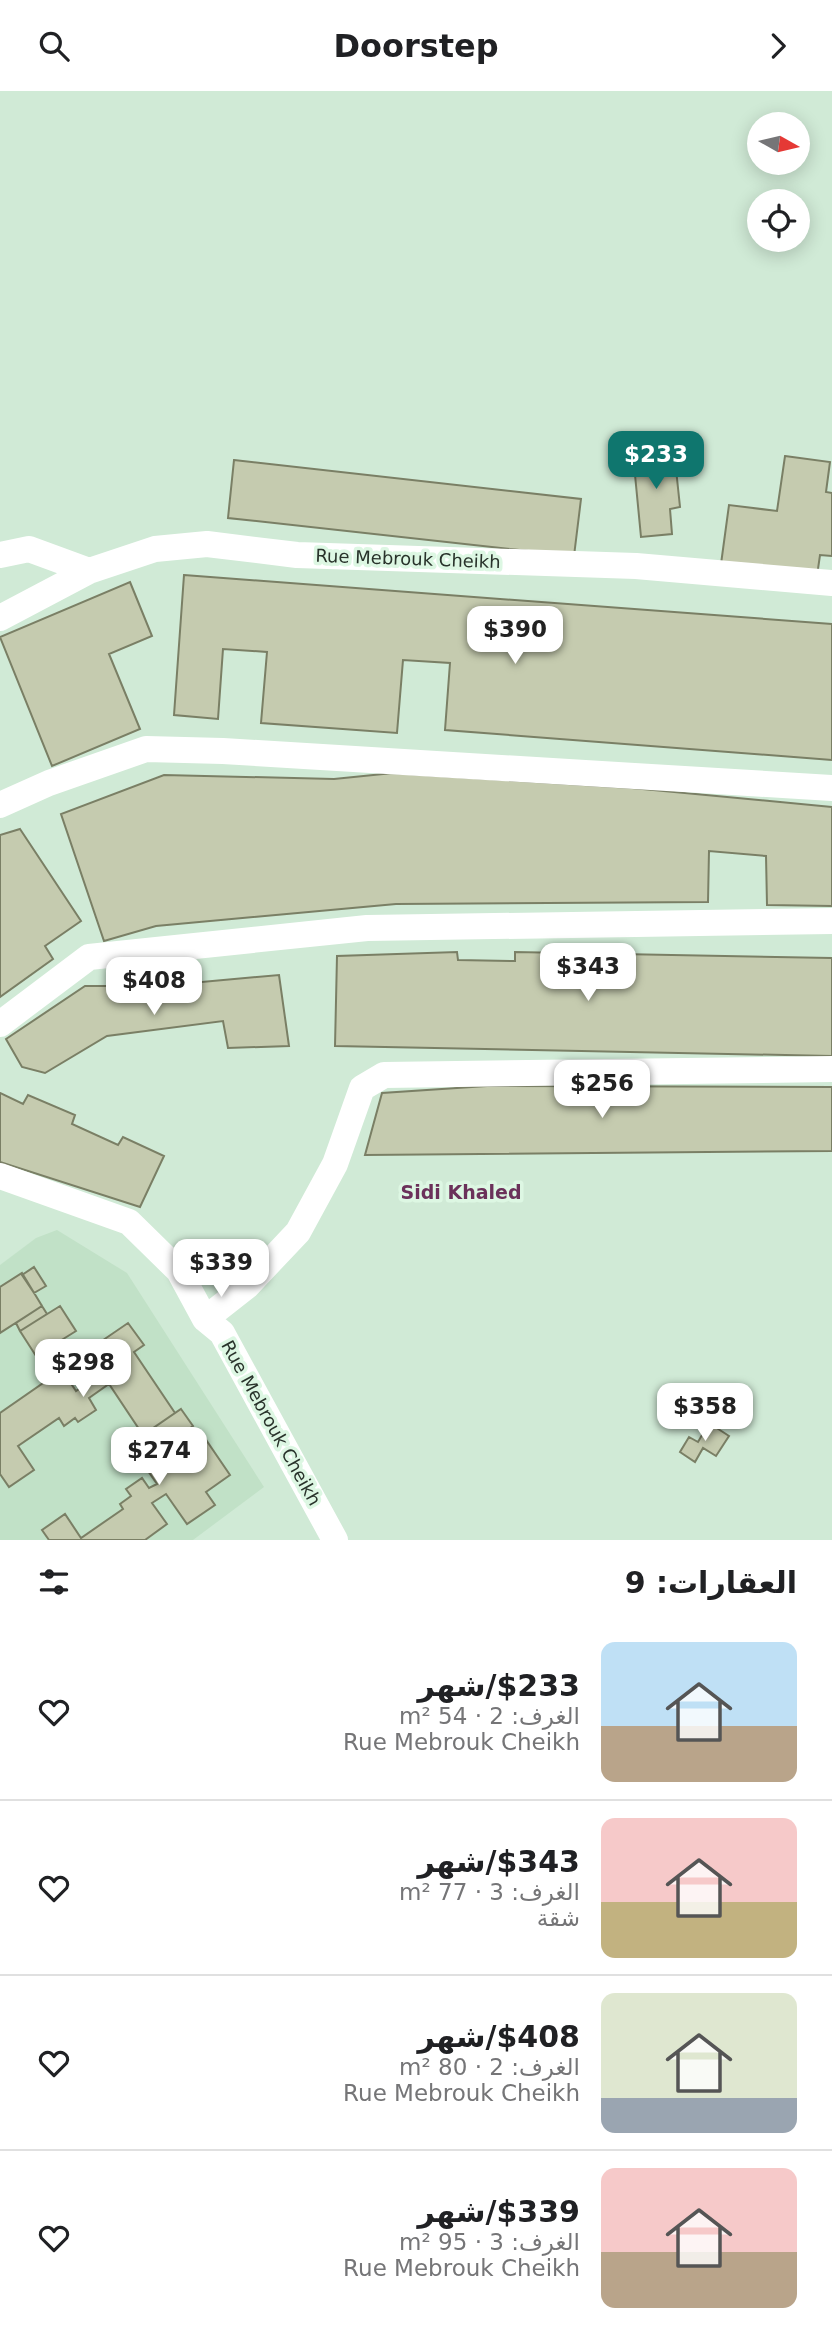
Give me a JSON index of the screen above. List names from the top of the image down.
{
  "streets": {
    "street": ["Rue Mebrouk Cheikh"]
  },
  "districts": ["Sidi Khaled"],
  "north": "right",
  "page": {
    "header": "Doorstep",
    "price": [
      "$233",
      "$390",
      "$343",
      "$408",
      "$256",
      "$339",
      "$298",
      "$358",
      "$274"
    ],
    "heading": "العقارات: 9",
    "list": [
      {
        "name": "$233/شهر",
        "note": "الغرف: 2 · 54 m² · Rue Mebrouk Cheikh"
      },
      {
        "name": "$343/شهر",
        "note": "الغرف: 3 · 77 m² · شقة"
      },
      {
        "name": "$408/شهر",
        "note": "الغرف: 2 · 80 m² · Rue Mebrouk Cheikh"
      },
      {
        "name": "$339/شهر",
        "note": "الغرف: 3 · 95 m² · Rue Mebrouk Cheikh"
      }
    ]
  }
}
